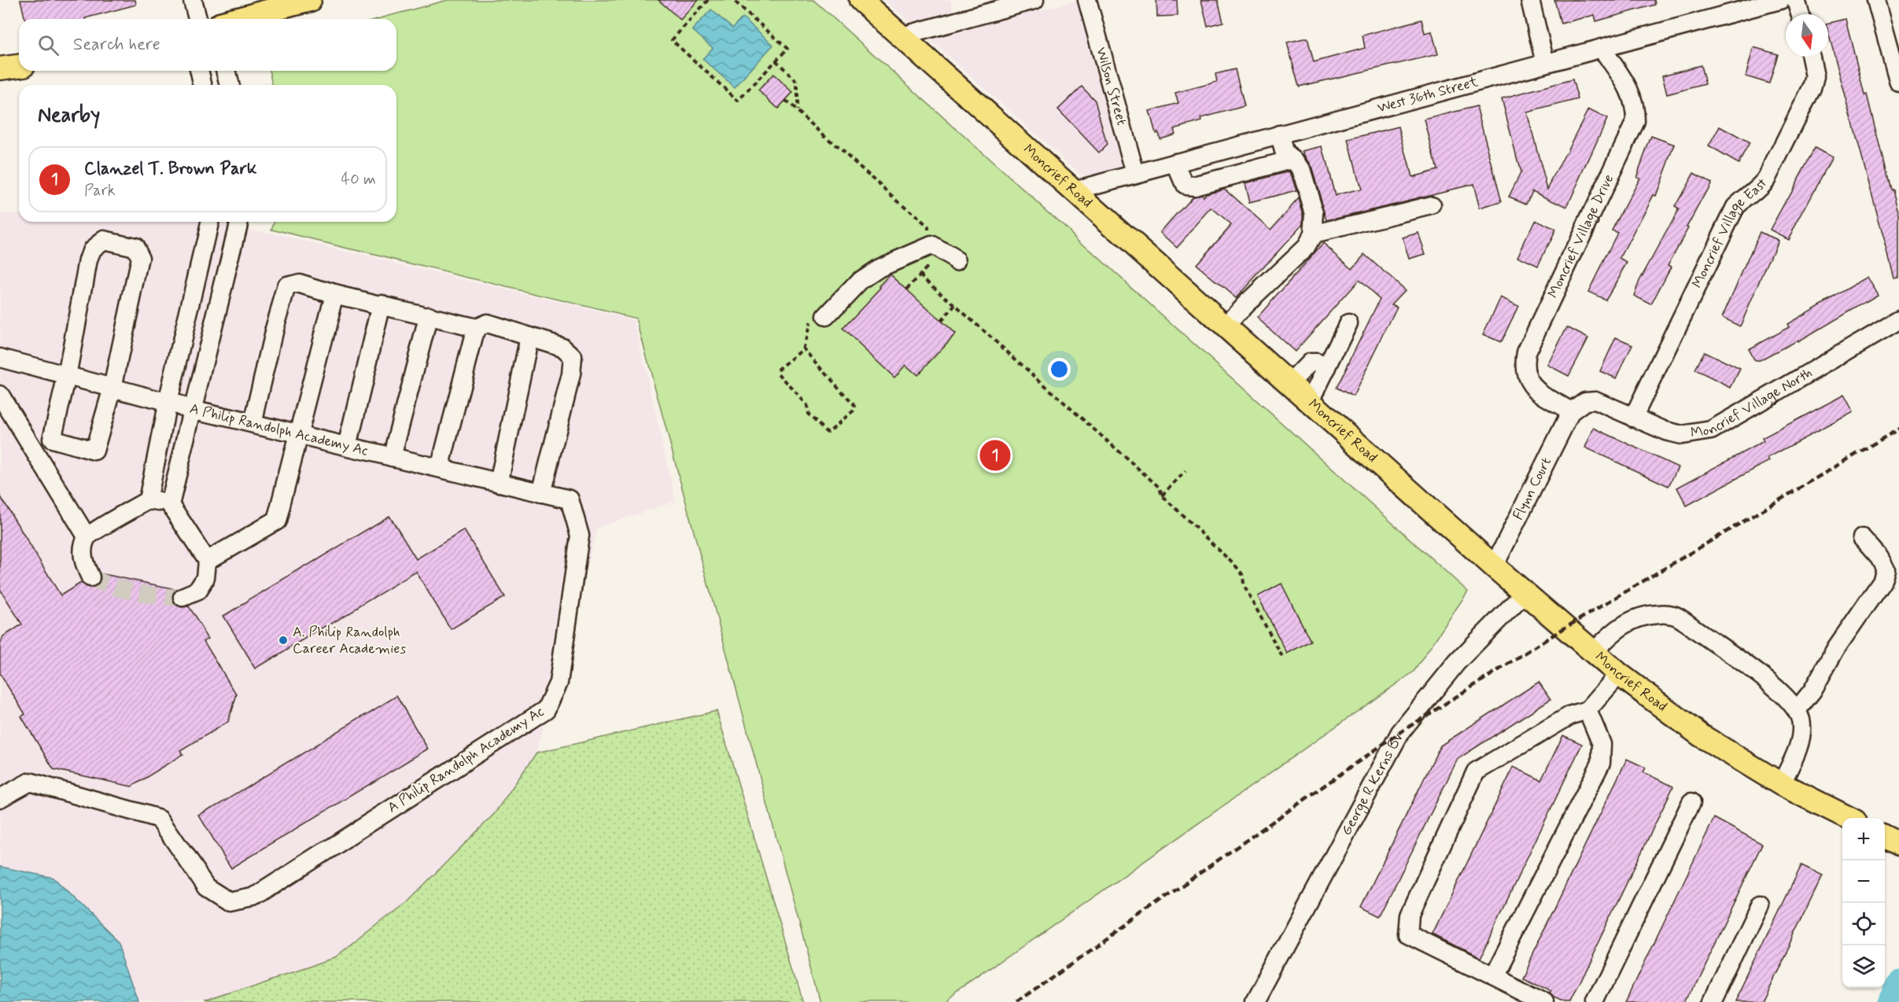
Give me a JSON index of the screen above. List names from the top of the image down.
{
  "streets": {
    "main road": ["Moncrief Road"],
    "street": [
      "Wilson Street",
      "West 36th Street",
      "Moncrief Village East",
      "Moncrief Village Drive",
      "Moncrief Village North",
      "A Philip Randolph Academy Ac",
      "Flynn Court",
      "George R Kerns Bv"
    ]
  },
  "crossings": [
    ["Wilson Street", "West 36th Street"],
    ["West 36th Street", "Moncrief Road"],
    ["West 36th Street", "Moncrief Village Drive"],
    ["Moncrief Road", "Flynn Court"],
    ["Moncrief Road", "George R Kerns Bv"],
    ["Moncrief Village East", "Moncrief Village North"],
    ["Moncrief Village Drive", "Moncrief Village North"],
    ["Moncrief Village Drive", "Flynn Court"],
    ["Moncrief Village North", "Flynn Court"]
  ],
  "places": ["A. Philip Randolph Career Academies"],
  "north": "bottom",
  "page": {
    "search": "Search here",
    "heading": "Nearby",
    "list": [
      {
        "mark": "1",
        "name": "Clanzel T. Brown Park",
        "note": "Park",
        "value": "40 m"
      }
    ],
    "pins": "1",
    "map_buttons": ["+", "−"]
  }
}
